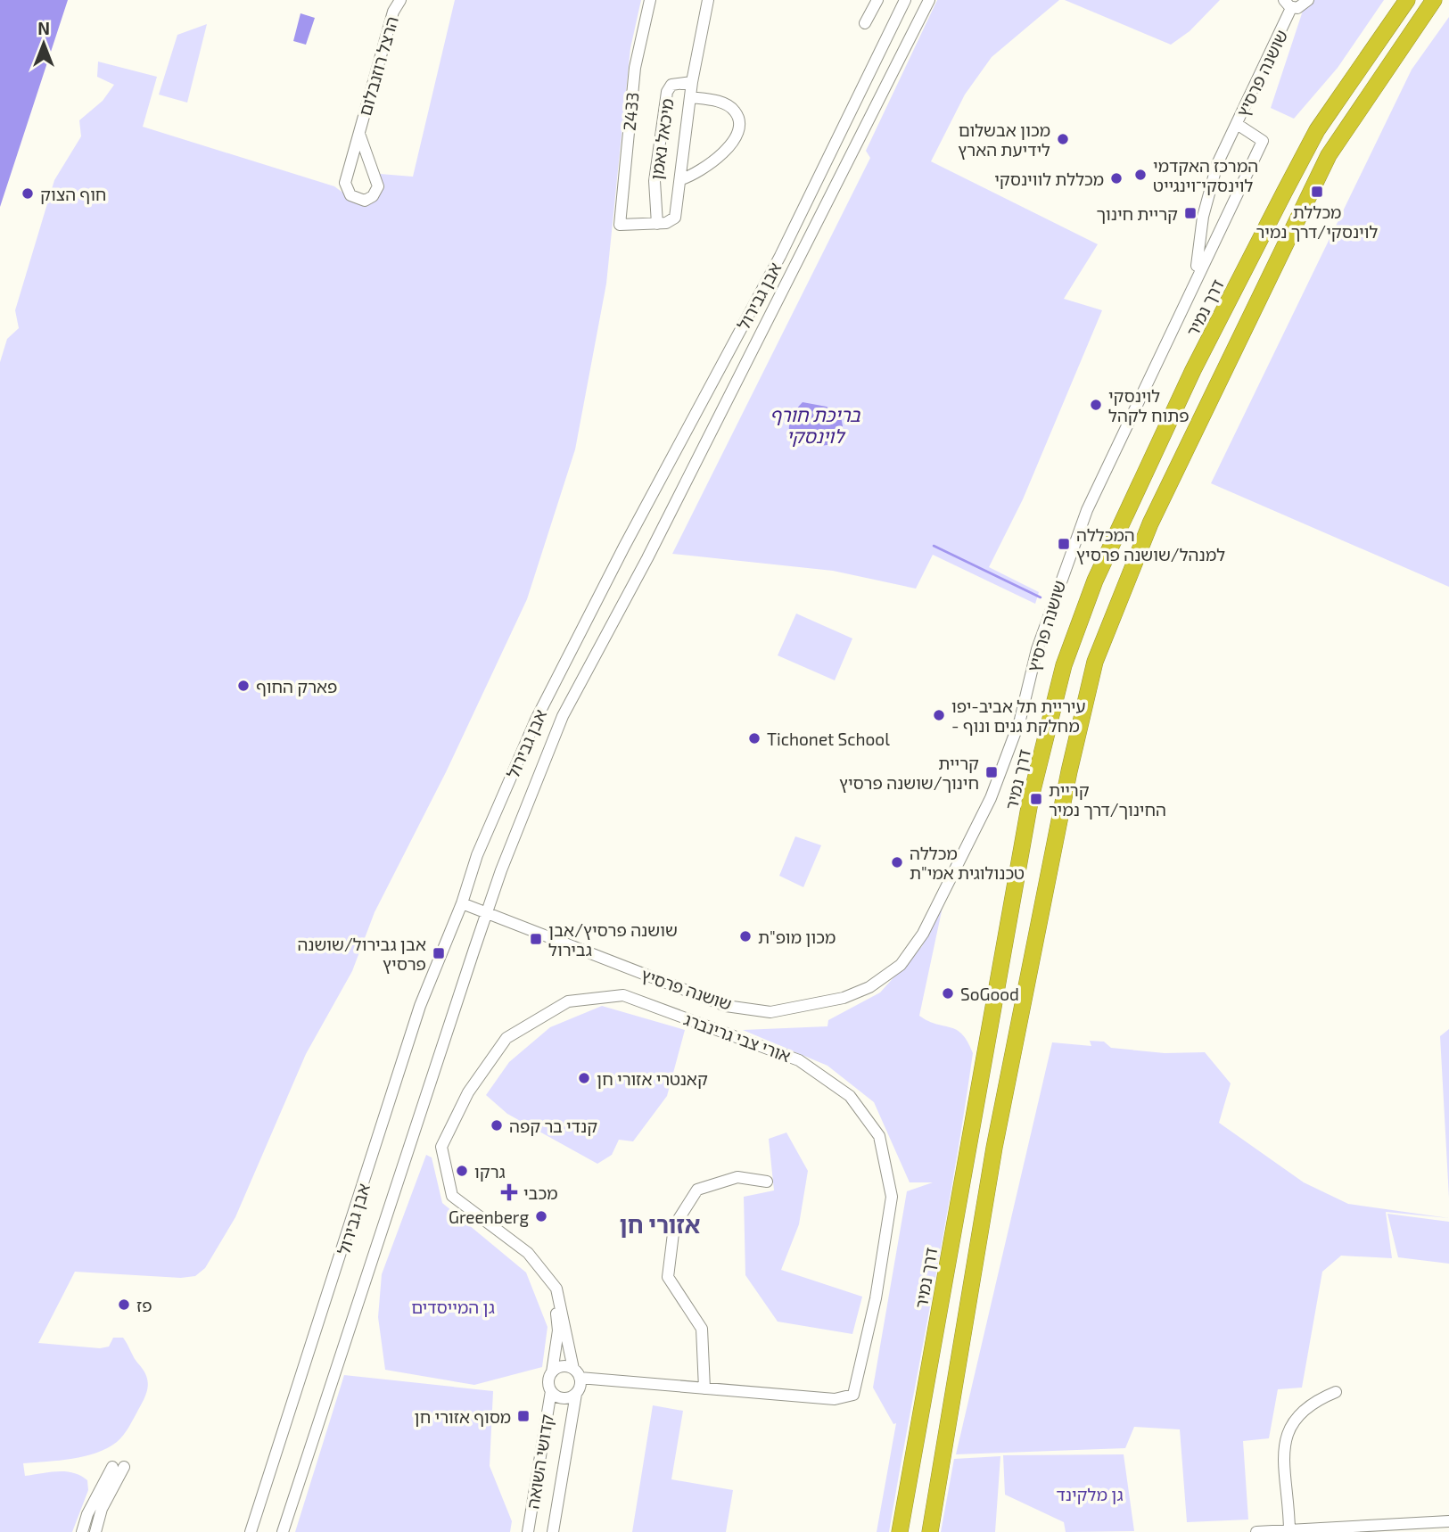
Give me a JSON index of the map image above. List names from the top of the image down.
{
  "streets": {
    "highway": ["דרך נמיר"],
    "street": [
      "הרצל רוזנבלום",
      "שושנה פרסיץ",
      "2433",
      "מיכאל נאמן",
      "אבן גבירול",
      "אורי צבי גרינברג",
      "קדושי השואה"
    ]
  },
  "crossings": [
    ["שושנה פרסיץ", "אבן גבירול"],
    ["2433", "מיכאל נאמן"],
    ["אורי צבי גרינברג", "קדושי השואה"]
  ],
  "districts": ["אזורי חן"],
  "water": ["בריכת חורף לוינסקי"],
  "parks": ["גן המייסדים", "גן מלקינד"],
  "places": {
    "other": [
      "מכון אבשלום לידיעת הארץ",
      "המרכז האקדמי לוינסקי־וינגייט",
      "מכללת לווינסקי",
      "חוף הצוק",
      "לוינסקי פתוח לקהל",
      "פארק החוף",
      "עיריית תל אביב-יפו - מחלקת גנים ונוף",
      "Tichonet School",
      "מכללה טכנולוגית אמי\"ת",
      "מכון מופ\"ת",
      "SoGood",
      "קאנטרי אזורי חן",
      "קנדי בר קפה",
      "גרקו",
      "Greenberg",
      "פז"
    ],
    "transit": [
      "מכללת לוינסקי/דרך נמיר",
      "קריית חינוך",
      "המכללה למנהל/שושנה פרסיץ",
      "קריית חינוך/שושנה פרסיץ",
      "קריית החינוך/דרך נמיר",
      "שושנה פרסיץ/אבן גבירול",
      "אבן גבירול/שושנה פרסיץ",
      "מסוף אזורי חן"
    ],
    "health": ["מכבי"]
  },
  "north": "top"
}
